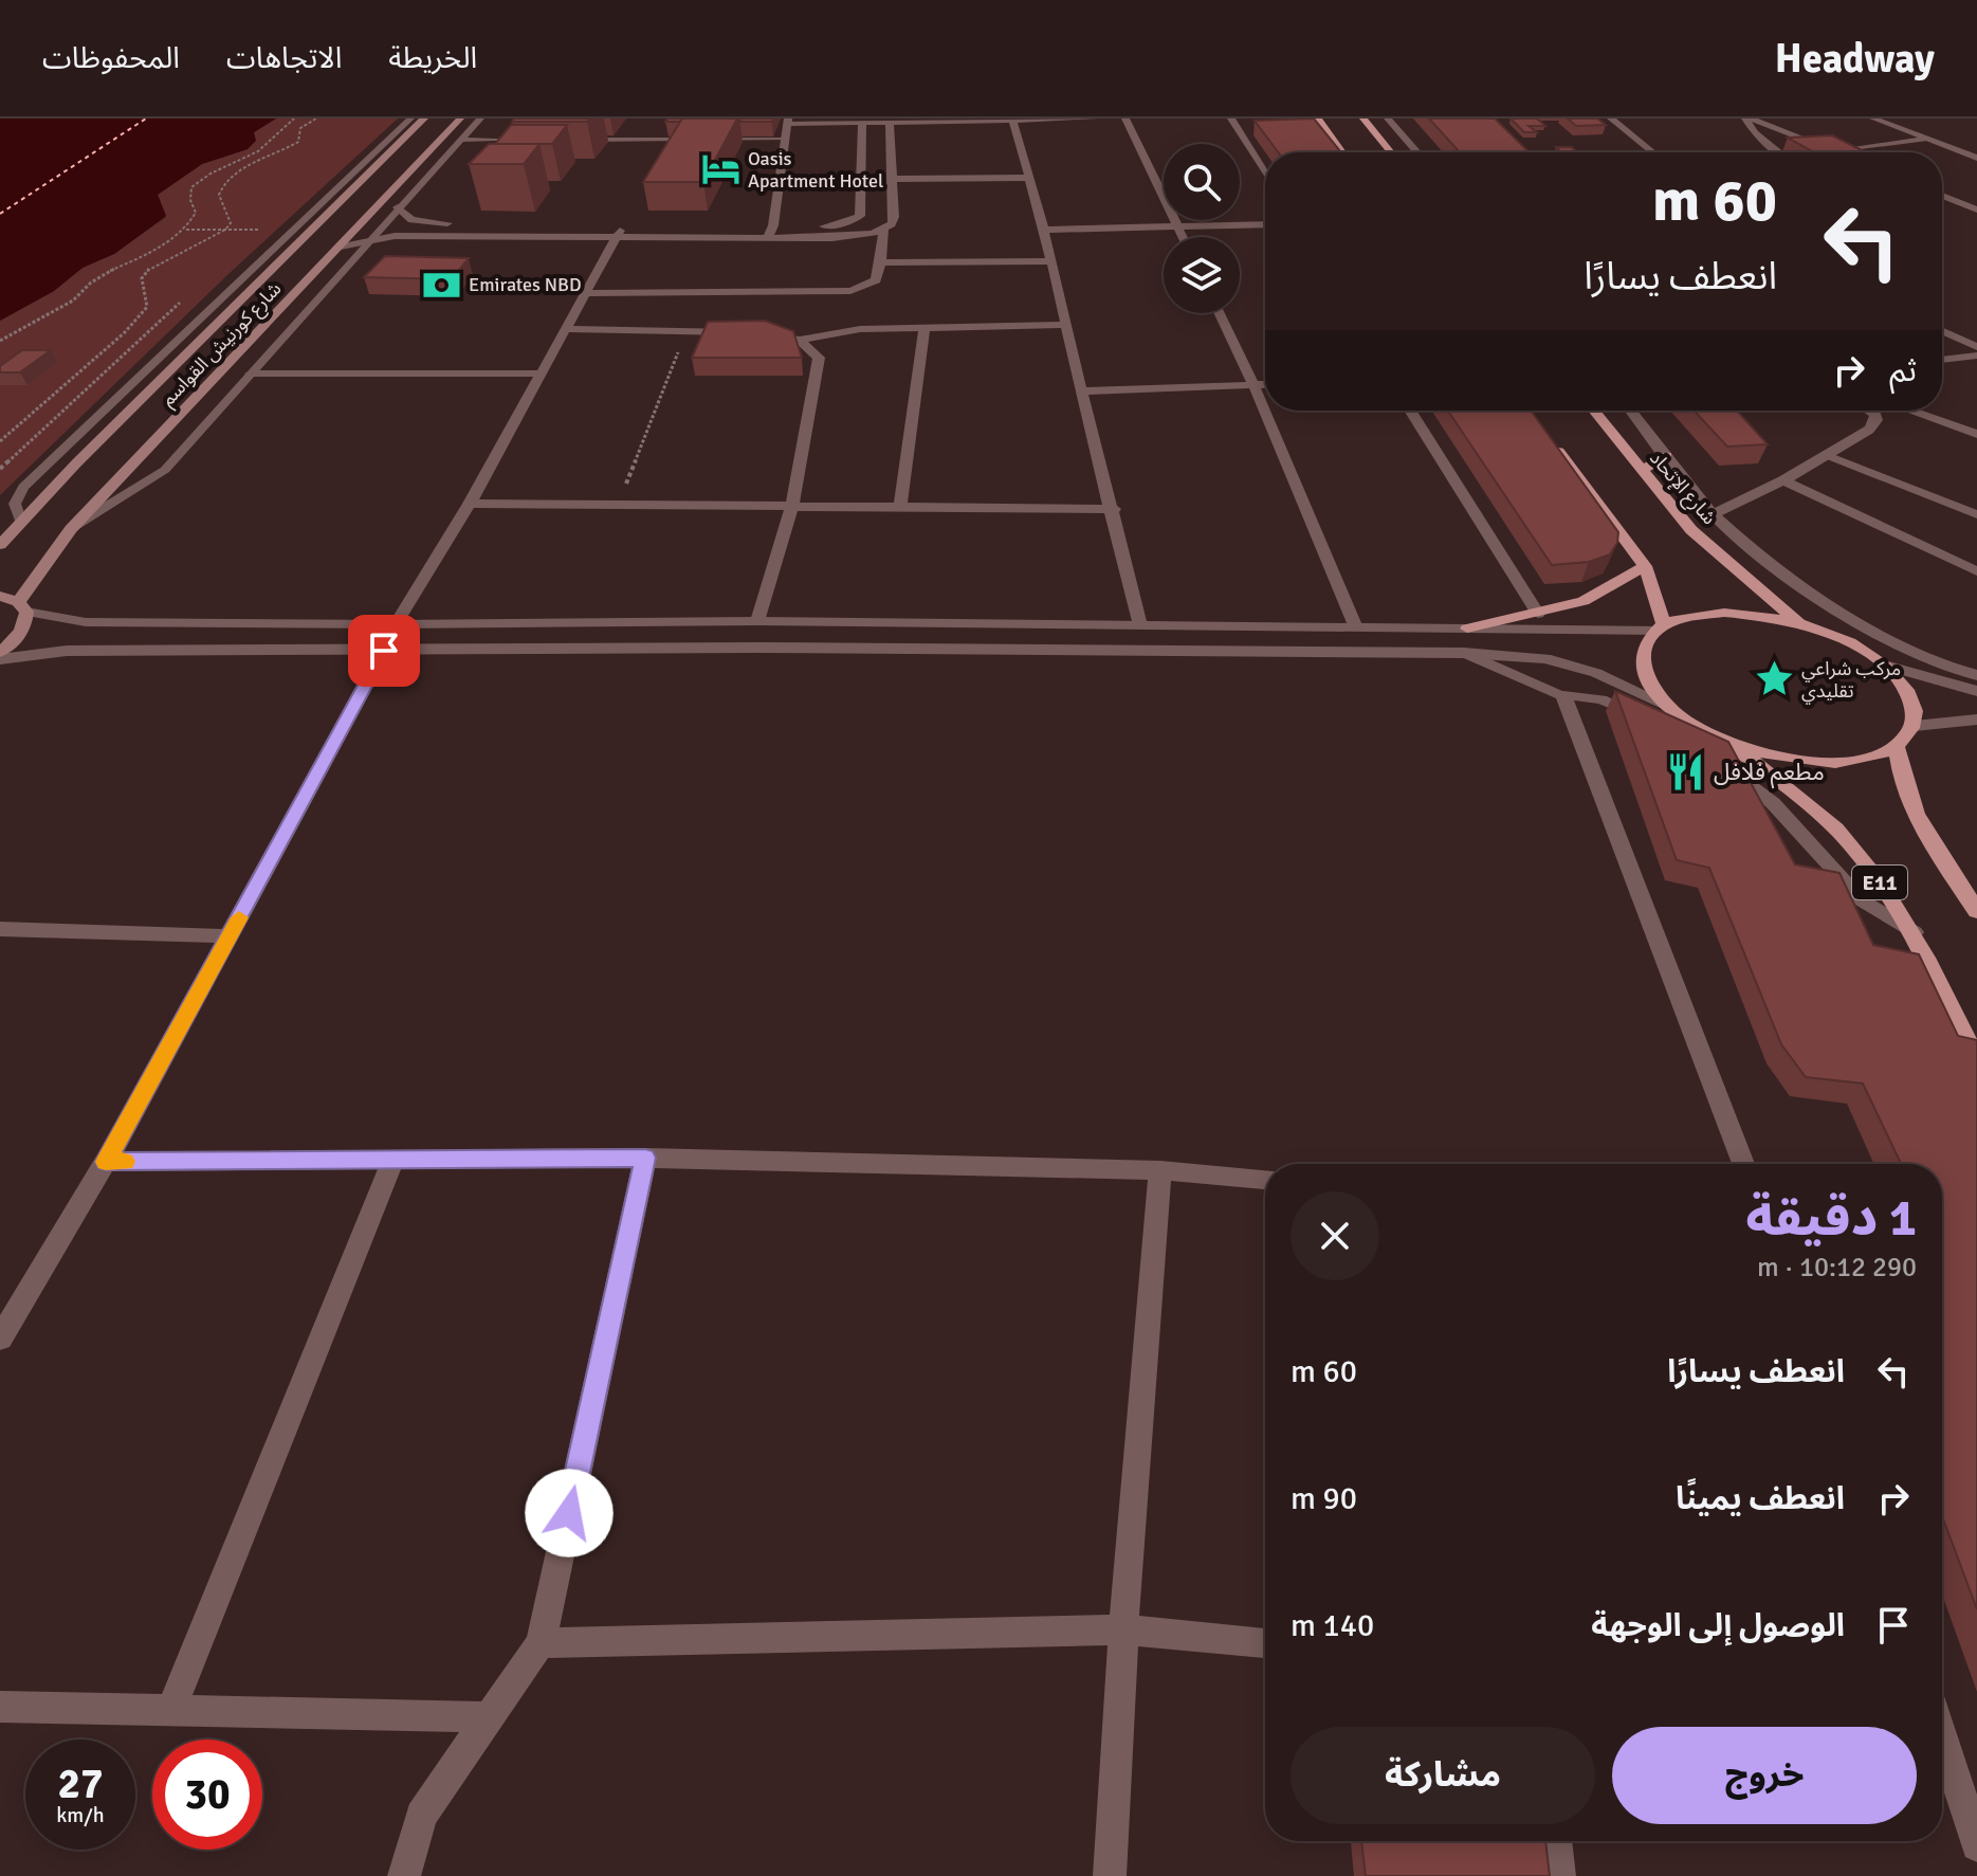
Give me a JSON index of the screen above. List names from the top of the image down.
{
  "streets": {
    "main road": ["شارع كورنيش القواسم", "شارع الإتحاد", "E11"]
  },
  "places": {
    "hotel": ["Oasis Apartment Hotel"],
    "bank": ["Emirates NBD"],
    "place": ["مركب شراعي تقليدي"],
    "restaurant": ["مطعم فلافل"]
  },
  "page": {
    "header": "Headway",
    "nav": ["الخريطة", "الاتجاهات", "المحفوظات"],
    "turn": ["60 m", "انعطف يسارًا"],
    "then": "ثم",
    "heading": ["1 دقيقة", "290 m · 10:12"],
    "list": [
      {
        "name": "انعطف يسارًا",
        "value": "60 m"
      },
      {
        "name": "انعطف يمينًا",
        "value": "90 m"
      },
      {
        "name": "الوصول إلى الوجهة",
        "value": "140 m"
      }
    ],
    "buttons": ["خروج", "مشاركة"],
    "speed": "27 km/h",
    "limit": "30"
  }
}
